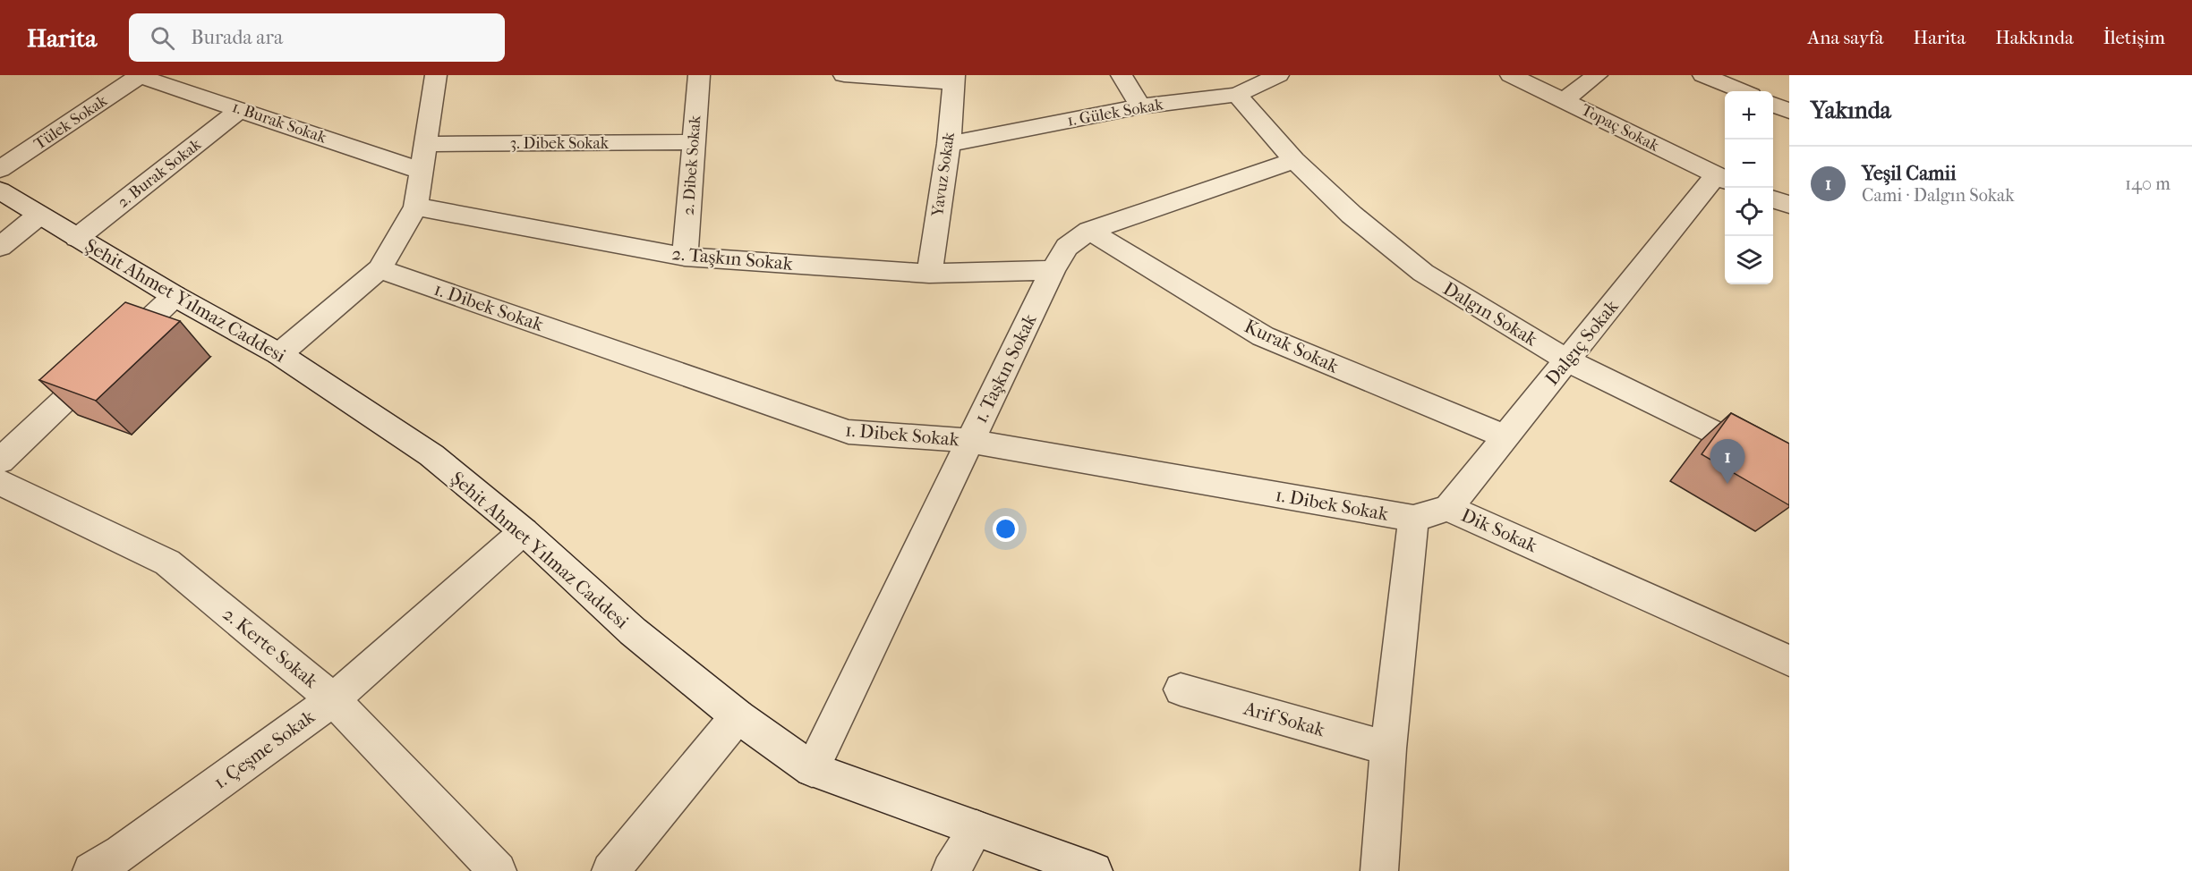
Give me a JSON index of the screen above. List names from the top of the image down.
{
  "streets": {
    "street": [
      "1. Gülek Sokak",
      "Tülek Sokak",
      "1. Burak Sokak",
      "Topaç Sokak",
      "3. Dibek Sokak",
      "2. Dibek Sokak",
      "2. Burak Sokak",
      "Yavuz Sokak",
      "2. Taşkın Sokak",
      "Şehit Ahmet Yılmaz Caddesi",
      "1. Dibek Sokak",
      "Dalgın Sokak",
      "Dalgıç Sokak",
      "Kurak Sokak",
      "1. Taşkın Sokak",
      "Dik Sokak",
      "2. Kerte Sokak",
      "Arif Sokak",
      "1. Çeşme Sokak"
    ]
  },
  "crossings": [
    ["1. Gülek Sokak", "Yavuz Sokak"],
    ["1. Gülek Sokak", "Dalgın Sokak"],
    ["Tülek Sokak", "1. Burak Sokak"],
    ["1. Burak Sokak", "2. Burak Sokak"],
    ["Topaç Sokak", "Dalgıç Sokak"],
    ["3. Dibek Sokak", "2. Dibek Sokak"],
    ["2. Dibek Sokak", "2. Taşkın Sokak"],
    ["2. Burak Sokak", "Şehit Ahmet Yılmaz Caddesi"],
    ["Yavuz Sokak", "2. Taşkın Sokak"],
    ["2. Taşkın Sokak", "1. Taşkın Sokak"],
    ["Şehit Ahmet Yılmaz Caddesi", "1. Taşkın Sokak"],
    ["Şehit Ahmet Yılmaz Caddesi", "1. Çeşme Sokak"],
    ["1. Dibek Sokak", "1. Taşkın Sokak"],
    ["1. Dibek Sokak", "Dik Sokak"],
    ["Dalgın Sokak", "Dalgıç Sokak"],
    ["Dalgın Sokak", "1. Taşkın Sokak"],
    ["Dalgıç Sokak", "Kurak Sokak"],
    ["Dalgıç Sokak", "Dik Sokak"],
    ["Kurak Sokak", "1. Taşkın Sokak"],
    ["2. Kerte Sokak", "1. Çeşme Sokak"]
  ],
  "page": {
    "header": "Harita",
    "search": "Burada ara",
    "nav": [
      "Ana sayfa",
      "Harita",
      "Hakkında",
      "İletişim"
    ],
    "heading": "Yakında",
    "map_buttons": ["+", "−"],
    "list": [
      {
        "mark": "1",
        "name": "Yeşil Camii",
        "note": "Cami · Dalgın Sokak",
        "value": "140 m"
      }
    ],
    "pins": "1"
  }
}
